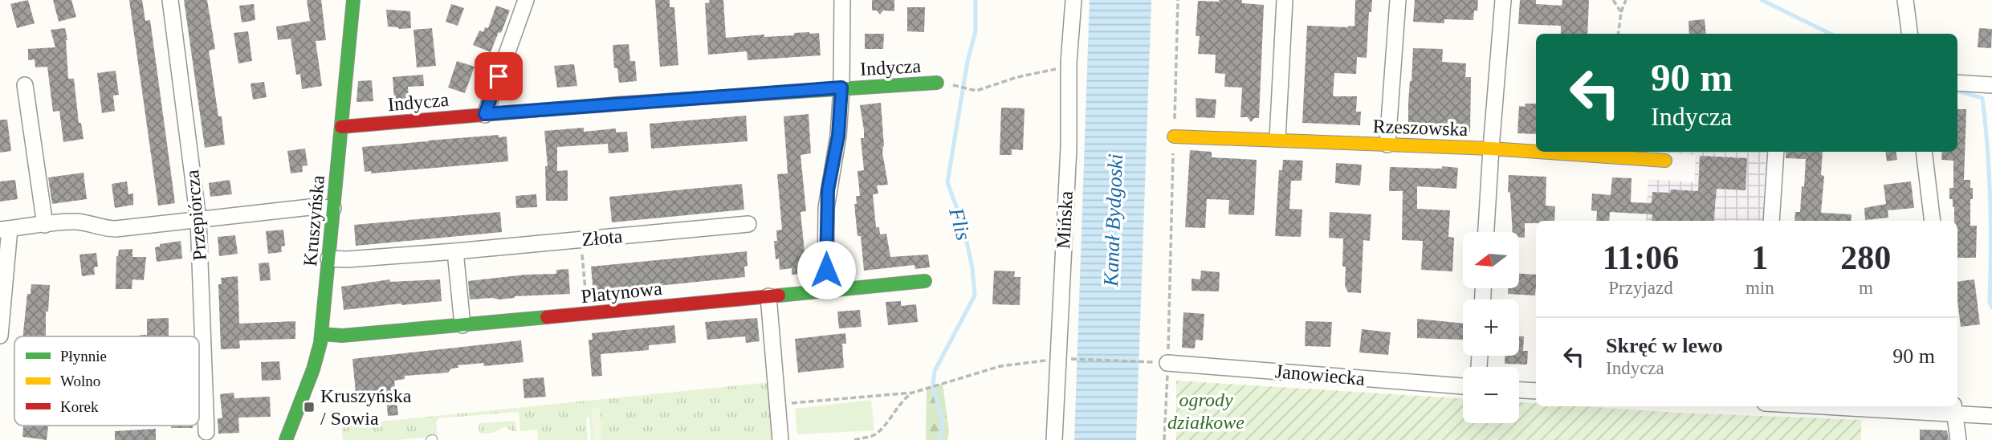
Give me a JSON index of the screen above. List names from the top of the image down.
{
  "streets": {
    "street": [
      "Indycza",
      "Rzeszowska",
      "Przepiórcza",
      "Mińska",
      "Kruszyńska",
      "Złota",
      "Platynowa",
      "Janowiecka"
    ]
  },
  "crossings": [
    ["Indycza", "Kruszyńska"],
    ["Kruszyńska", "Złota"],
    ["Kruszyńska", "Platynowa"]
  ],
  "water": ["Kanał Bydgoski", "Flis"],
  "parks": ["ogrody działkowe"],
  "places": {
    "transit": ["Kruszyńska / Sowia"]
  },
  "legend": ["Płynnie", "Wolno", "Korek"],
  "north": "left",
  "page": {
    "turn": ["90 m", "Indycza"],
    "eta": [
      "11:06",
      "Przyjazd",
      "1",
      "min",
      "280",
      "m"
    ],
    "map_buttons": ["+", "−"],
    "list": [
      {
        "name": "Skręć w lewo",
        "note": "Indycza",
        "value": "90 m"
      }
    ]
  }
}
